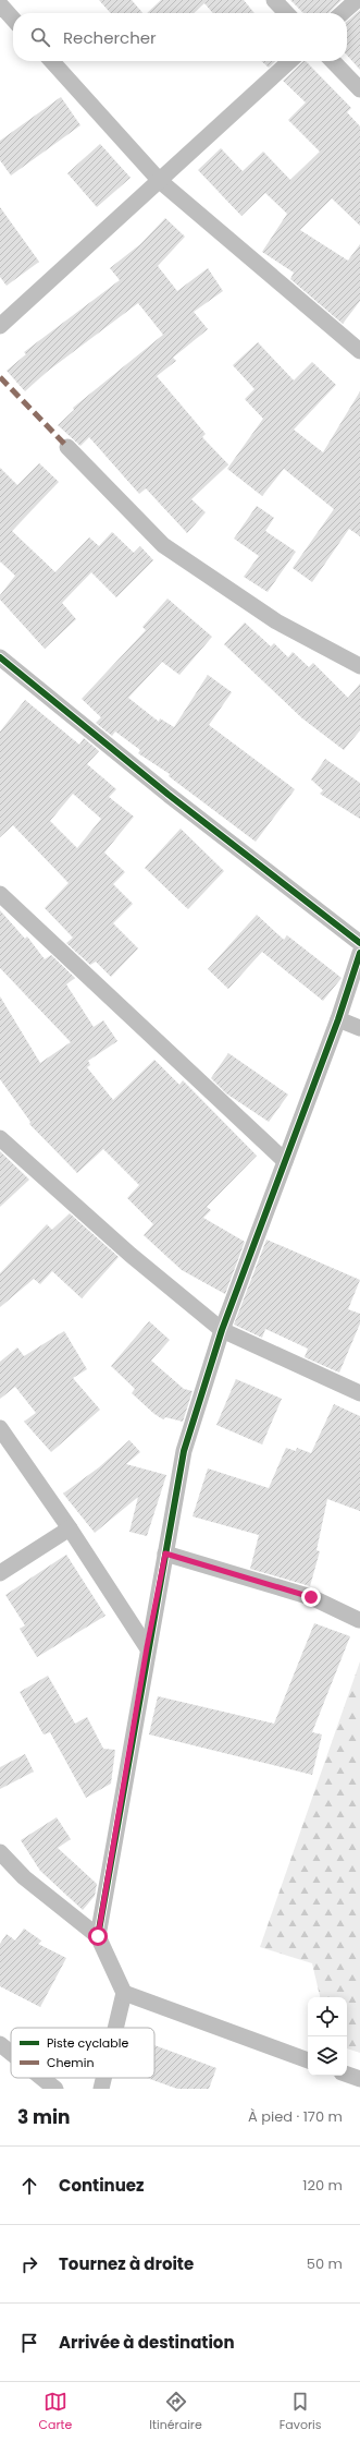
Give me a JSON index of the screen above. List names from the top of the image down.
{
  "legend": ["Piste cyclable", "Chemin"],
  "page": {
    "search": "Rechercher",
    "heading": ["3 min", "À pied · 170 m"],
    "list": [
      ["Continuez", "120 m"],
      ["Tournez à droite", "50 m"],
      "Arrivée à destination"
    ],
    "nav": ["Carte", "Itinéraire", "Favoris"]
  }
}
